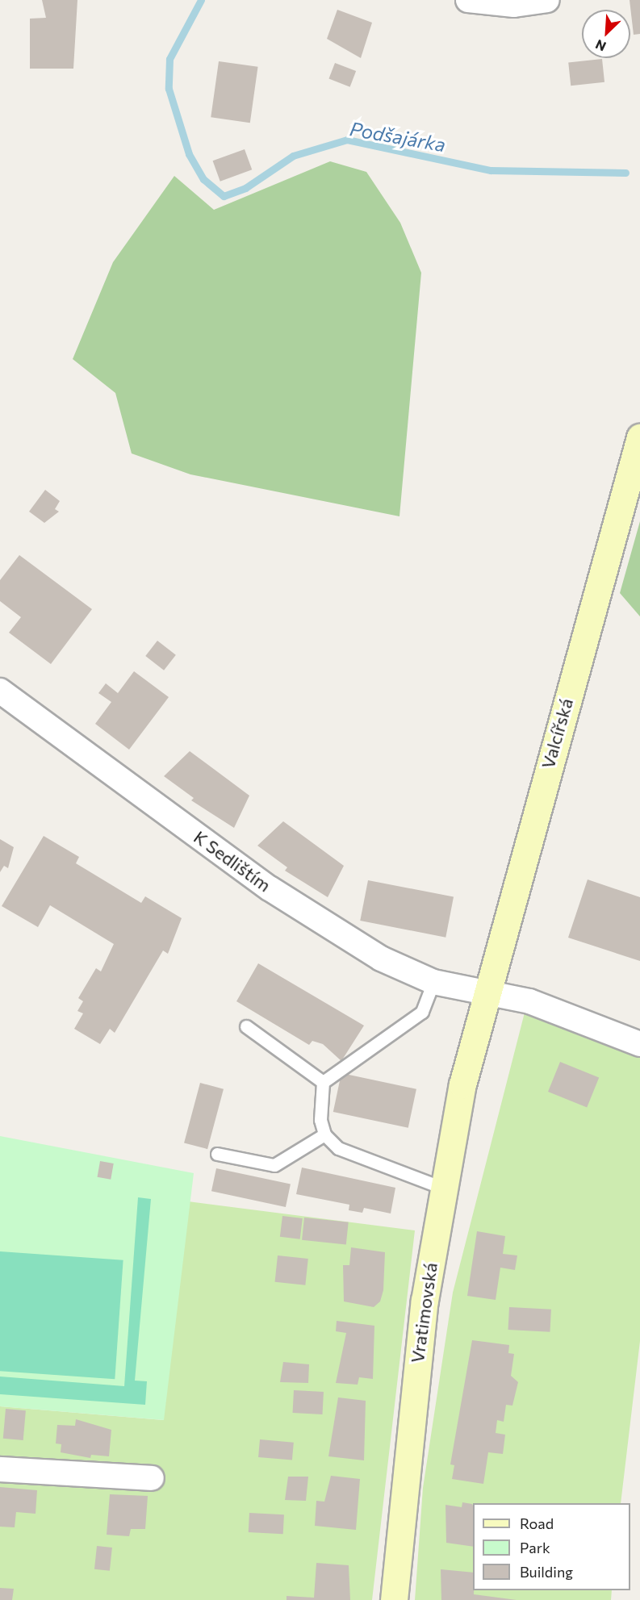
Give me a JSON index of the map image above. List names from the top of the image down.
{
  "streets": {
    "main road": ["Valcířská", "Vratimovská"],
    "street": ["K Sedlištím"]
  },
  "crossings": [
    ["Valcířská", "K Sedlištím"],
    ["Valcířská", "Vratimovská"]
  ],
  "water": ["Podšajárka"],
  "legend": ["Road", "Park", "Building"],
  "north": "bottom left"
}
